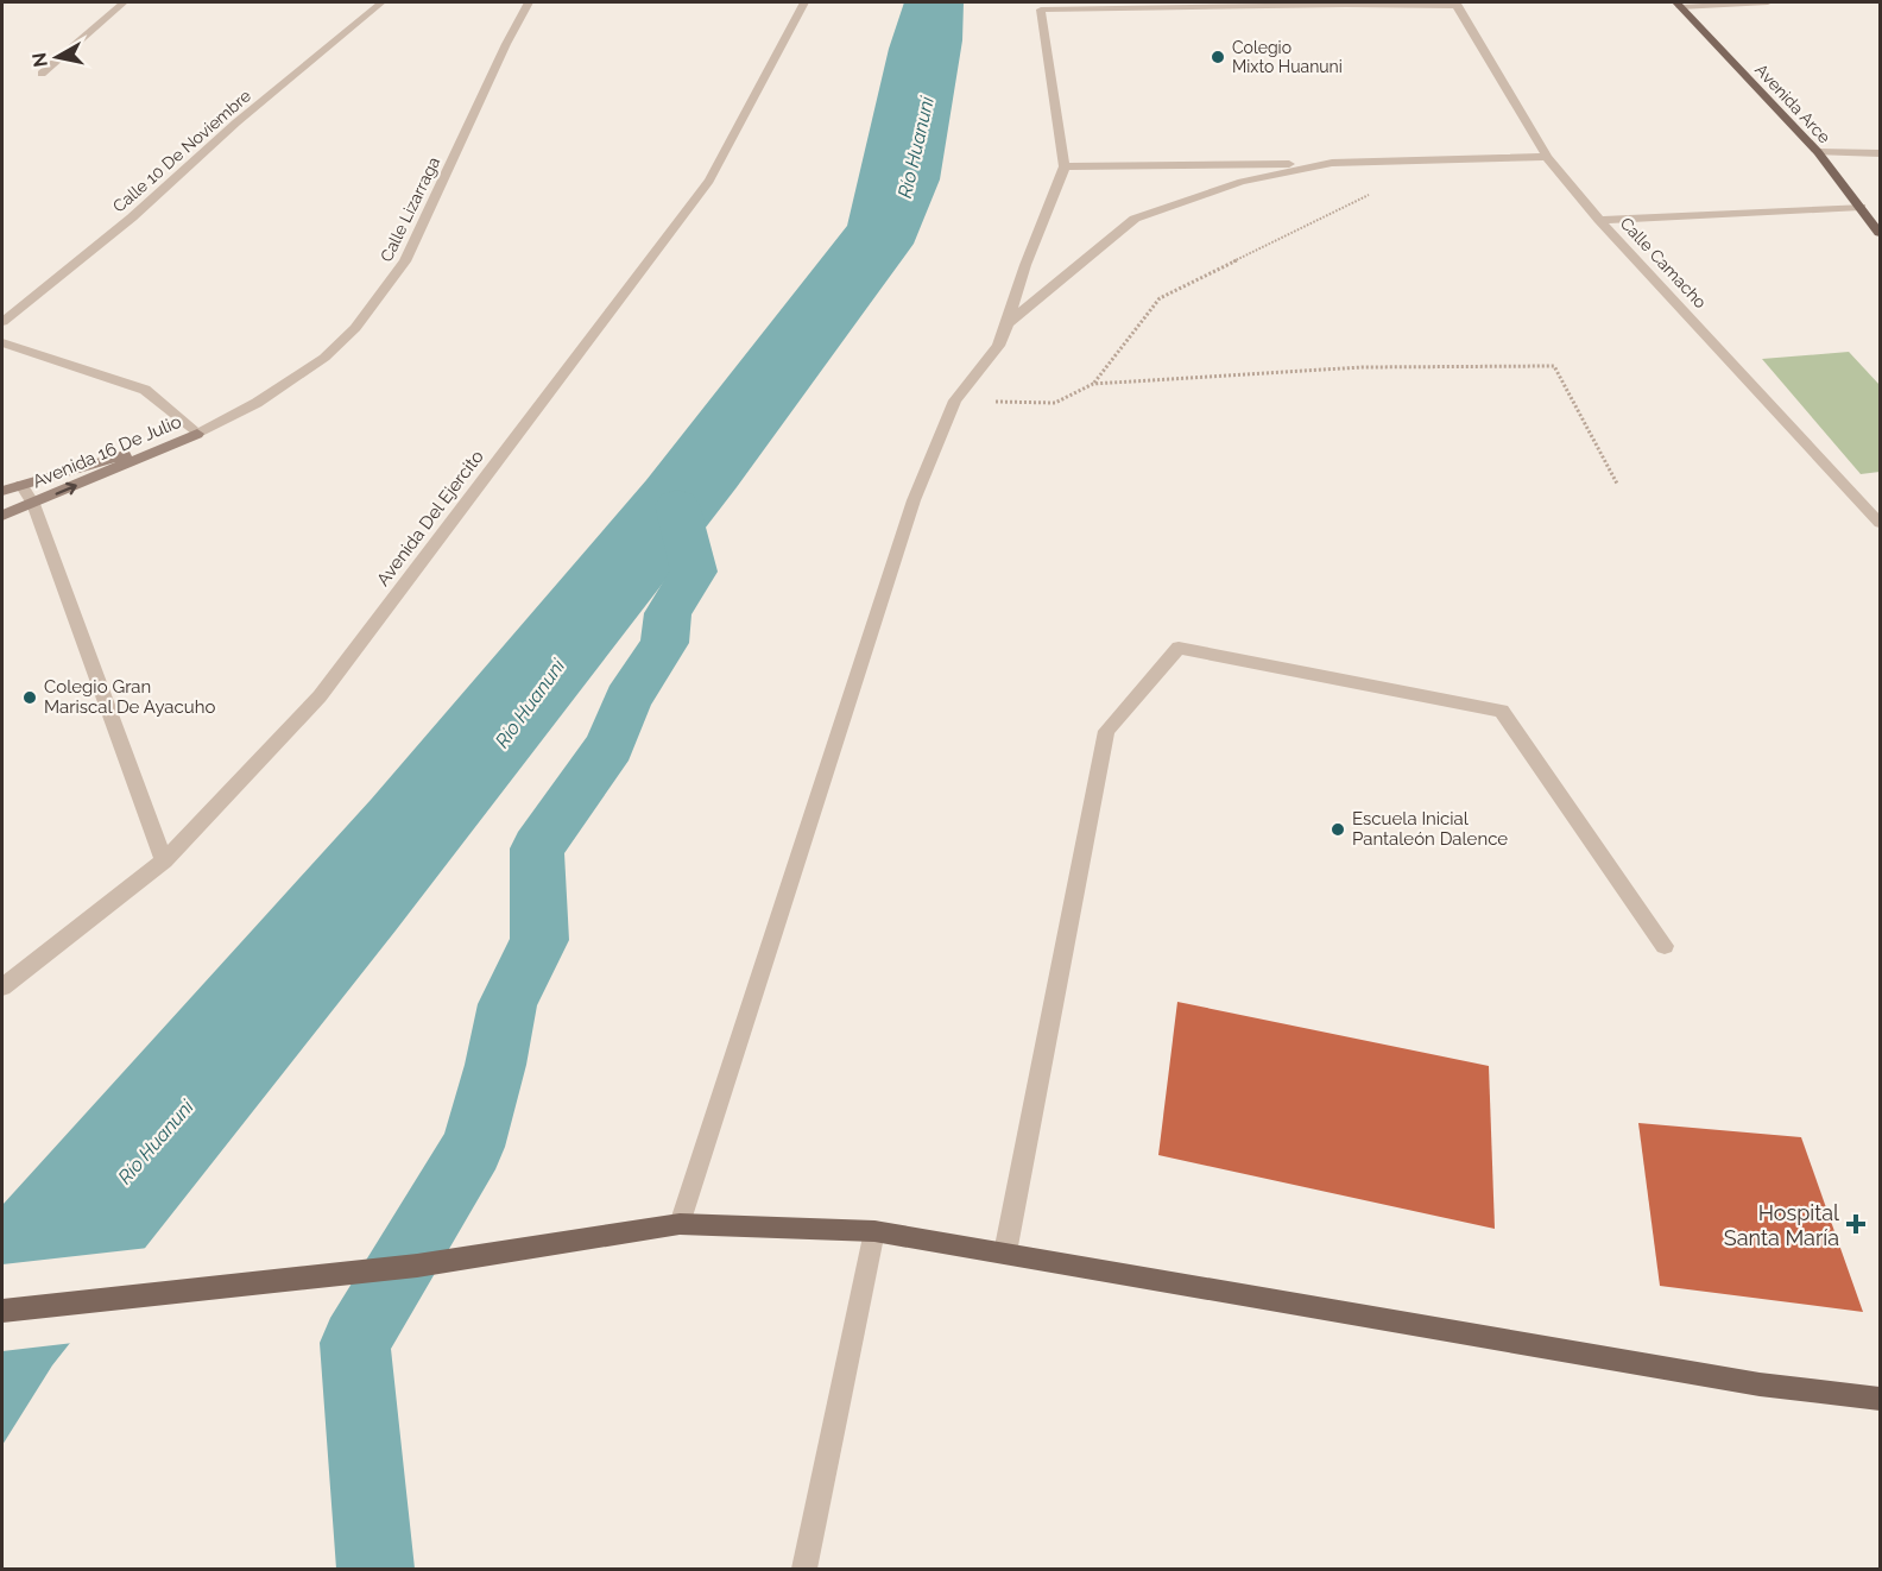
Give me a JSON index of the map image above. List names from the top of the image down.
{
  "streets": {
    "main road": ["Avenida Arce"],
    "street": [
      "Calle 10 De Noviembre",
      "Calle Lizarraga",
      "Calle Camacho",
      "Avenida 16 De Julio",
      "Avenida Del Ejercito"
    ]
  },
  "crossings": [
    ["Calle Lizarraga", "Avenida 16 De Julio"]
  ],
  "water": ["Río Huanuni"],
  "places": {
    "other": ["Colegio Mixto Huanuni", "Colegio Gran Mariscal De Ayacuho", "Escuela Inicial Pantaleón Dalence"],
    "health": ["Hospital Santa María"]
  },
  "north": "left"
}
